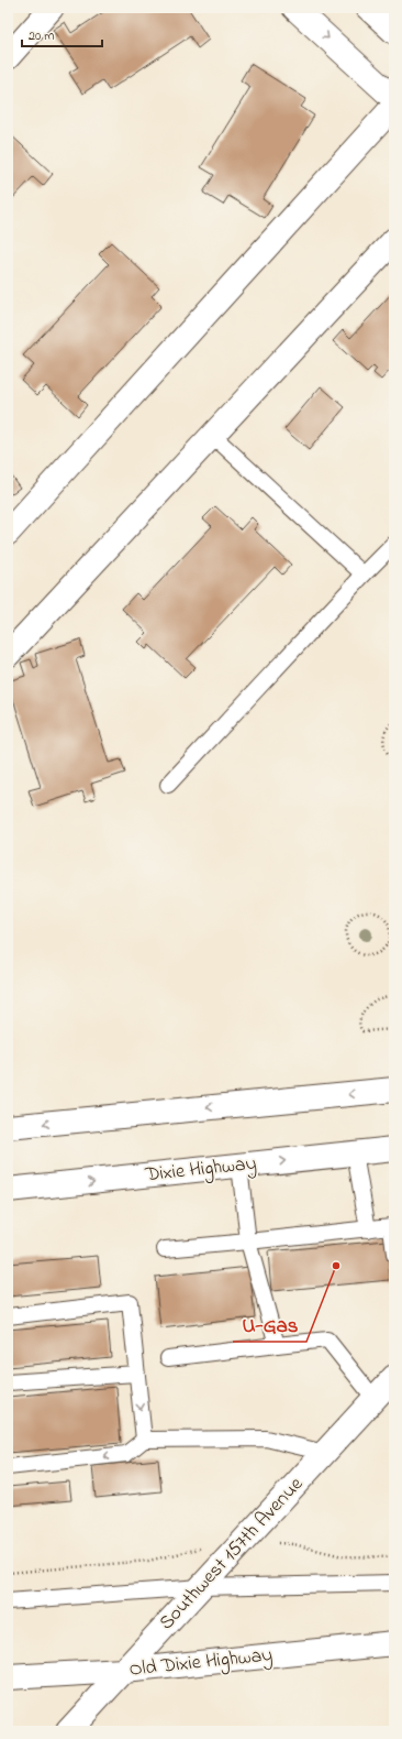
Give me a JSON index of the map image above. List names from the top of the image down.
{
  "streets": {
    "main road": ["Dixie Highway", "Southwest 157th Avenue", "Old Dixie Highway"]
  },
  "crossings": [
    ["Southwest 157th Avenue", "Old Dixie Highway"]
  ],
  "places": ["U-Gas"],
  "scale_bar": "20 m"
}
